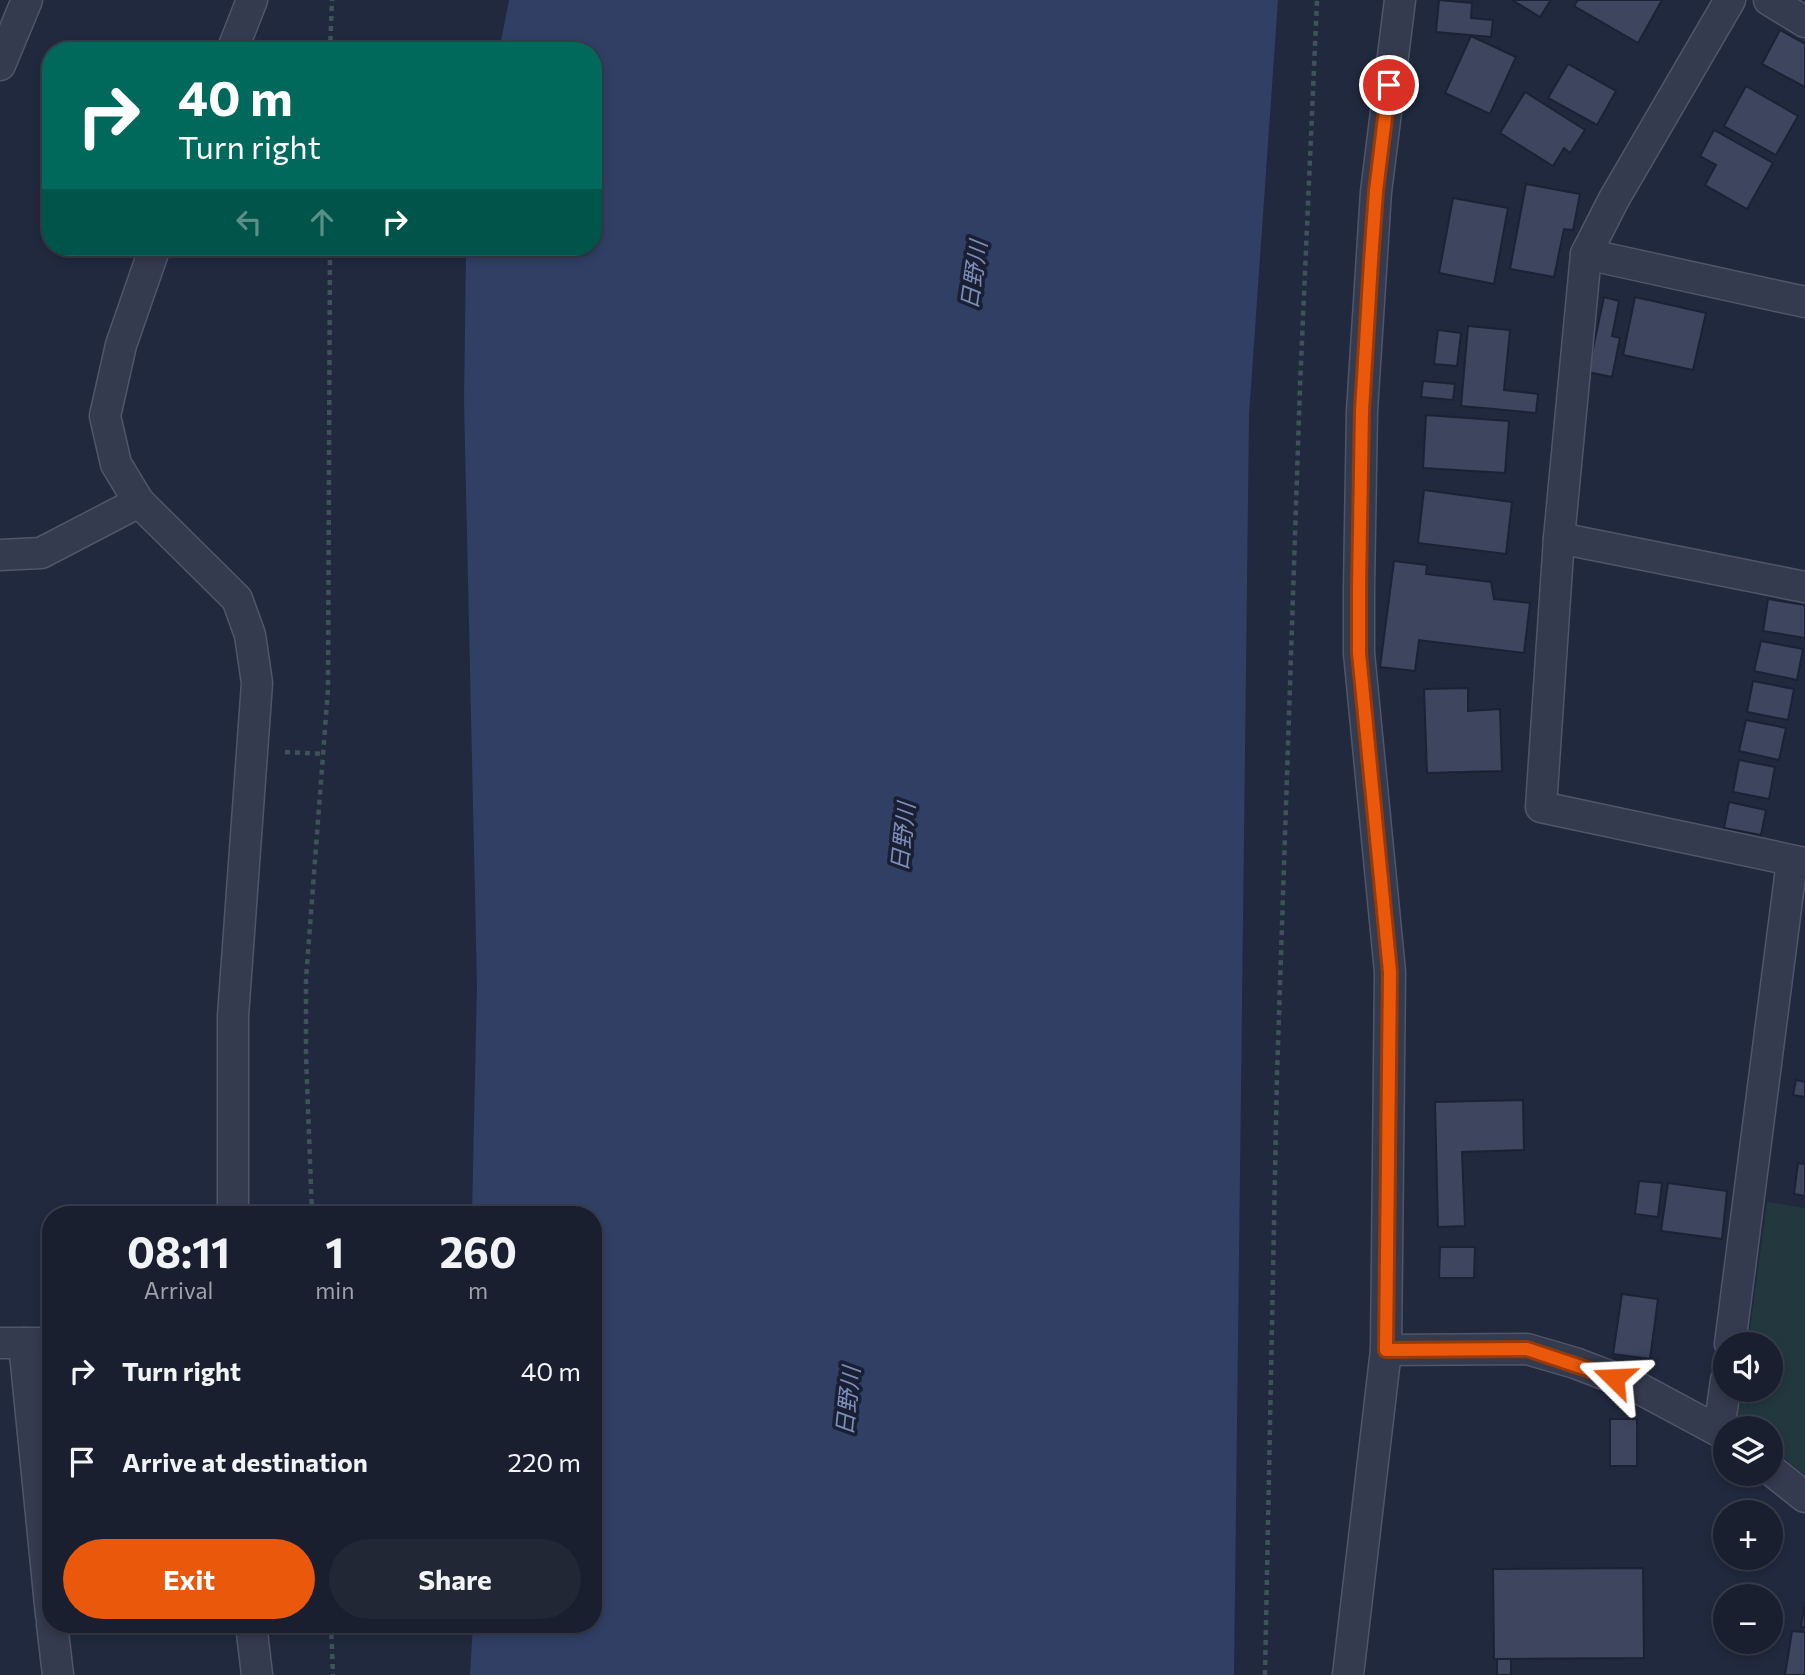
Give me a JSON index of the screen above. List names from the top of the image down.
{
  "water": ["日野川"],
  "page": {
    "turn": ["40 m", "Turn right"],
    "eta": [
      "08:11",
      "Arrival",
      "1",
      "min",
      "260",
      "m"
    ],
    "list": [
      {
        "name": "Turn right",
        "value": "40 m"
      },
      {
        "name": "Arrive at destination",
        "value": "220 m"
      }
    ],
    "map_buttons": ["+", "−"],
    "buttons": ["Exit", "Share"]
  }
}
